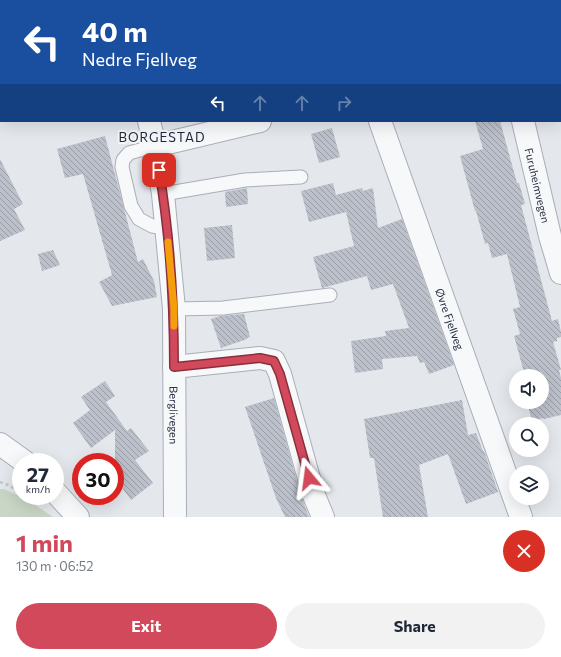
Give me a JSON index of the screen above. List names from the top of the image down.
{
  "streets": {
    "street": ["Furuheimvegen", "Øvre Fjellveg", "Berglivegen"]
  },
  "districts": ["BORGESTAD"],
  "page": {
    "turn": ["40 m", "Nedre Fjellveg"],
    "speed": "27 km/h",
    "limit": "30",
    "heading": ["1 min", "130 m · 06:52"],
    "buttons": ["Exit", "Share"]
  }
}
